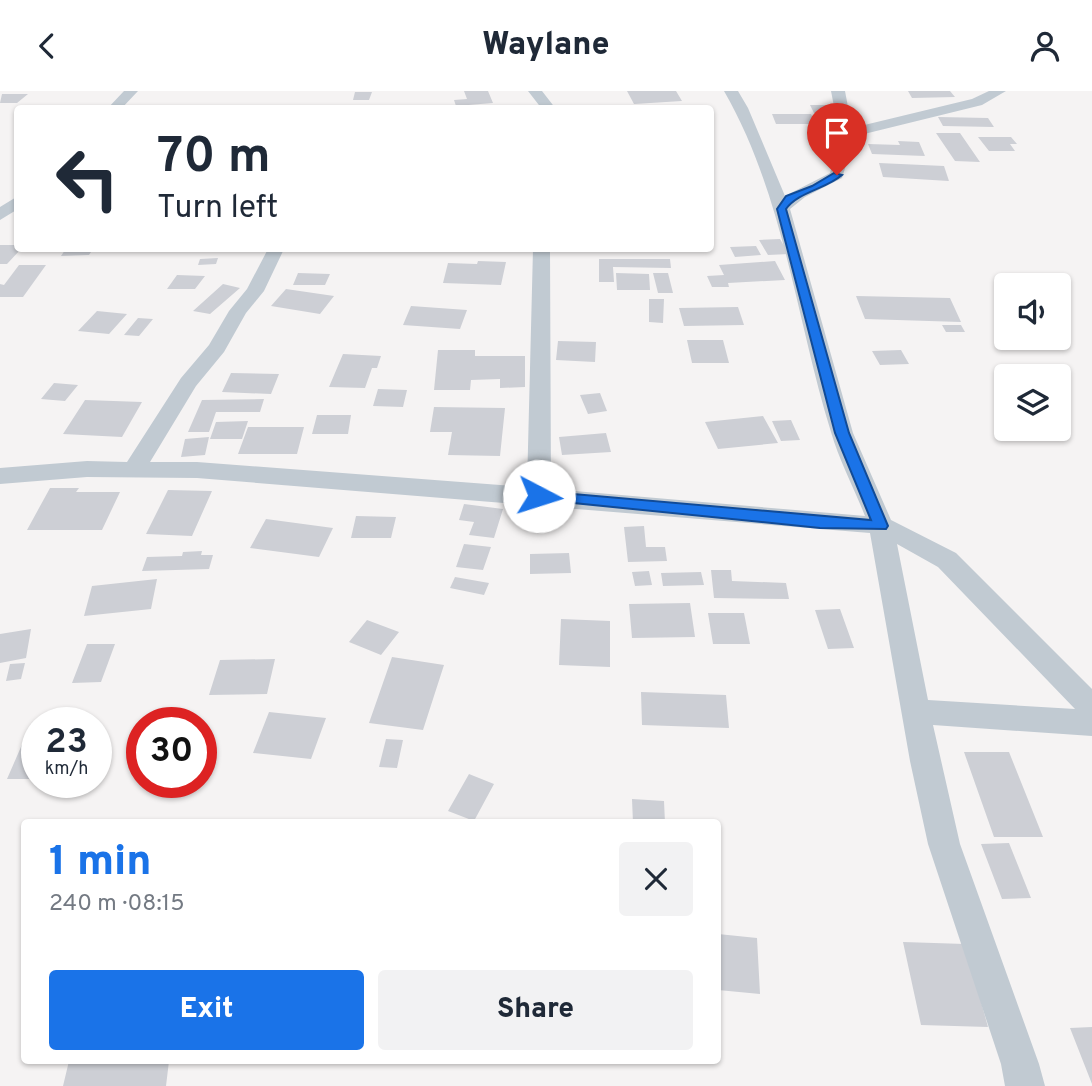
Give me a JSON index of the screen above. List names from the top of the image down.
{
  "page": {
    "header": "Waylane",
    "turn": ["70 m", "Turn left"],
    "speed": "23 km/h",
    "limit": "30",
    "heading": ["1 min", "240 m · 08:15"],
    "buttons": ["Exit", "Share"]
  }
}
